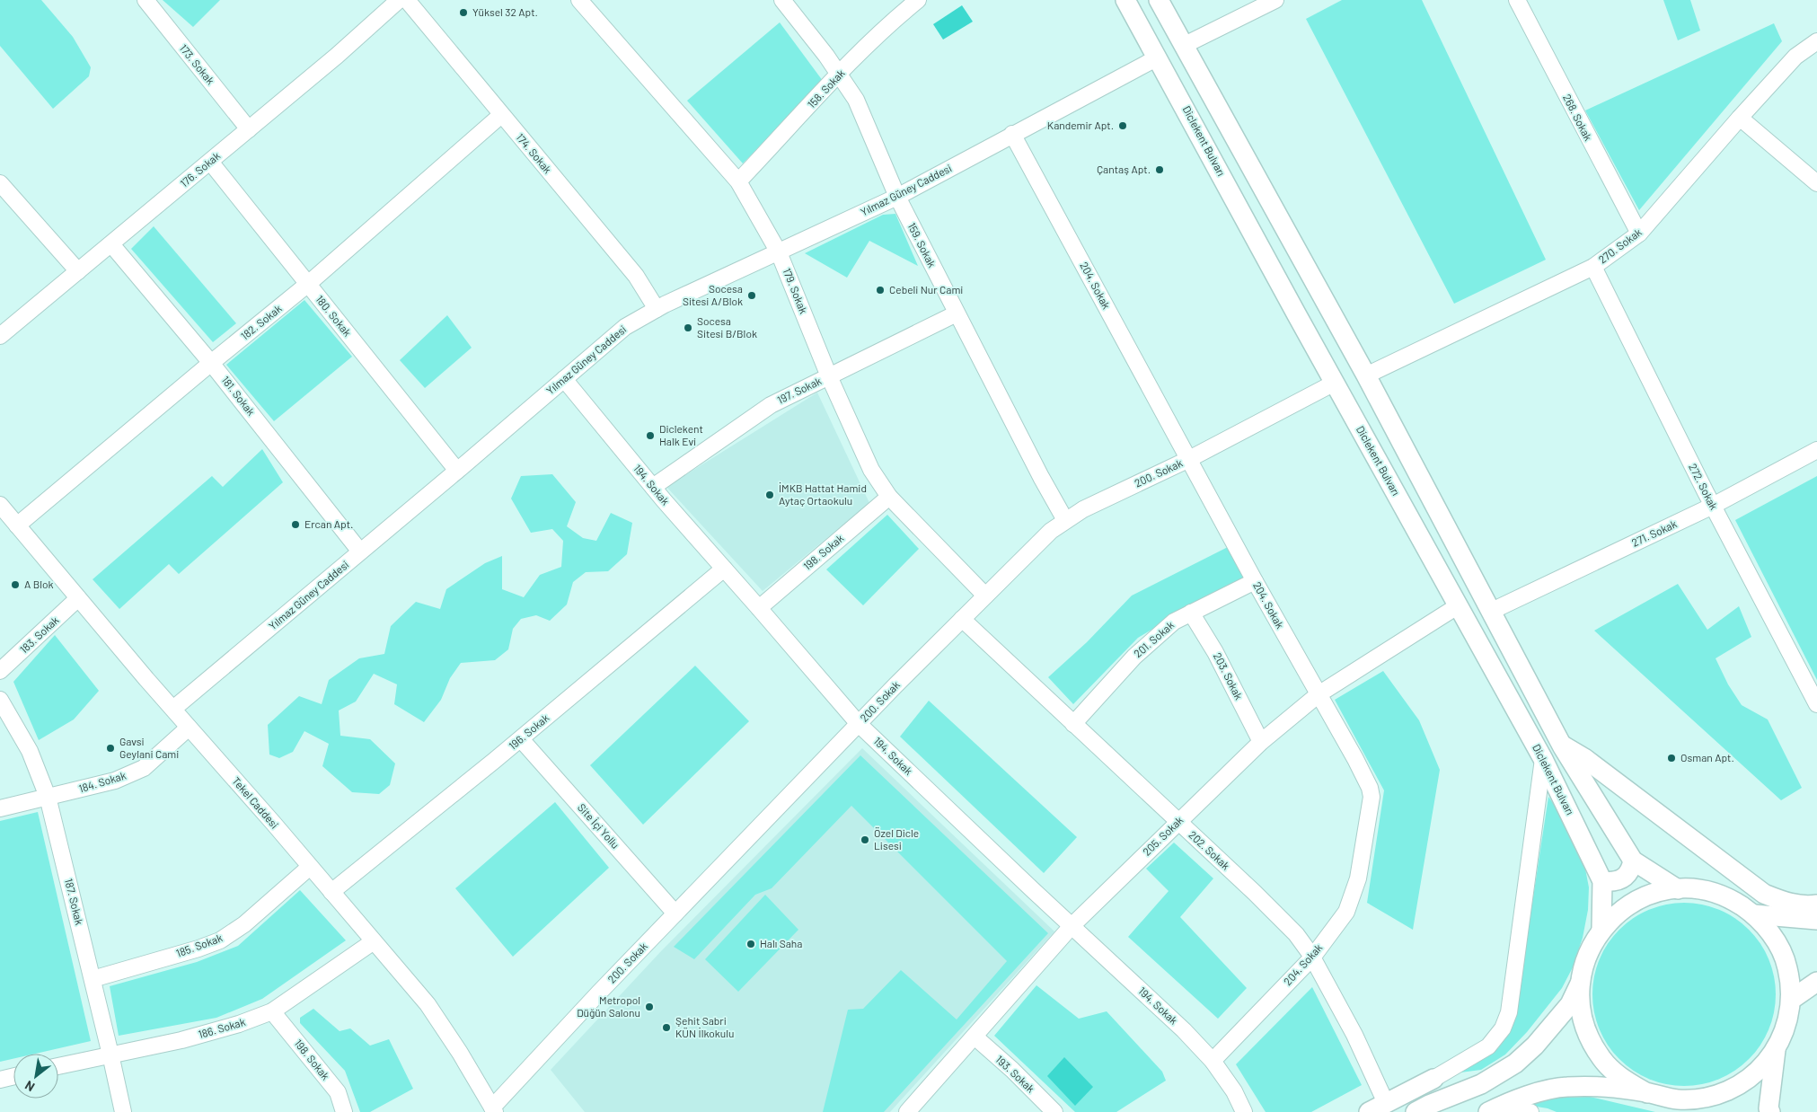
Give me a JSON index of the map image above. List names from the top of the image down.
{
  "streets": {
    "main road": ["Diclekent Bulvarı"],
    "street": [
      "173. Sokak",
      "158. Sokak",
      "268. Sokak",
      "174. Sokak",
      "176. Sokak",
      "Yılmaz Güney Caddesi",
      "159. Sokak",
      "270. Sokak",
      "204. Sokak",
      "179. Sokak",
      "180. Sokak",
      "182. Sokak",
      "197. Sokak",
      "181. Sokak",
      "200. Sokak",
      "194. Sokak",
      "272. Sokak",
      "271. Sokak",
      "198. Sokak",
      "183. Sokak",
      "201. Sokak",
      "203. Sokak",
      "196. Sokak",
      "184. Sokak",
      "Tekel Caddesi",
      "Site İçi Yollu",
      "205. Sokak",
      "202. Sokak",
      "187. Sokak",
      "185. Sokak",
      "186. Sokak",
      "193. Sokak"
    ]
  },
  "crossings": [
    ["173. Sokak", "176. Sokak"],
    ["158. Sokak", "159. Sokak"],
    ["158. Sokak", "179. Sokak"],
    ["268. Sokak", "270. Sokak"],
    ["Diclekent Bulvarı", "Yılmaz Güney Caddesi"],
    ["Diclekent Bulvarı", "270. Sokak"],
    ["Diclekent Bulvarı", "200. Sokak"],
    ["Diclekent Bulvarı", "271. Sokak"],
    ["Diclekent Bulvarı", "205. Sokak"],
    ["174. Sokak", "Yılmaz Güney Caddesi"],
    ["174. Sokak", "182. Sokak"],
    ["176. Sokak", "180. Sokak"],
    ["176. Sokak", "181. Sokak"],
    ["Yılmaz Güney Caddesi", "159. Sokak"],
    ["Yılmaz Güney Caddesi", "204. Sokak"],
    ["Yılmaz Güney Caddesi", "179. Sokak"],
    ["Yılmaz Güney Caddesi", "180. Sokak"],
    ["Yılmaz Güney Caddesi", "181. Sokak"],
    ["Yılmaz Güney Caddesi", "194. Sokak"],
    ["Yılmaz Güney Caddesi", "Tekel Caddesi"],
    ["159. Sokak", "197. Sokak"],
    ["159. Sokak", "200. Sokak"],
    ["270. Sokak", "272. Sokak"],
    ["204. Sokak", "200. Sokak"],
    ["204. Sokak", "194. Sokak"],
    ["204. Sokak", "201. Sokak"],
    ["204. Sokak", "205. Sokak"],
    ["204. Sokak", "202. Sokak"],
    ["179. Sokak", "197. Sokak"],
    ["179. Sokak", "200. Sokak"],
    ["179. Sokak", "198. Sokak"],
    ["180. Sokak", "182. Sokak"],
    ["182. Sokak", "181. Sokak"],
    ["182. Sokak", "Tekel Caddesi"],
    ["197. Sokak", "194. Sokak"],
    ["200. Sokak", "194. Sokak"],
    ["200. Sokak", "Tekel Caddesi"],
    ["200. Sokak", "Site İçi Yollu"],
    ["200. Sokak", "202. Sokak"],
    ["194. Sokak", "198. Sokak"],
    ["194. Sokak", "196. Sokak"],
    ["194. Sokak", "205. Sokak"],
    ["272. Sokak", "271. Sokak"],
    ["198. Sokak", "186. Sokak"],
    ["183. Sokak", "Tekel Caddesi"],
    ["201. Sokak", "203. Sokak"],
    ["201. Sokak", "202. Sokak"],
    ["203. Sokak", "205. Sokak"],
    ["196. Sokak", "Tekel Caddesi"],
    ["196. Sokak", "Site İçi Yollu"],
    ["184. Sokak", "Tekel Caddesi"],
    ["184. Sokak", "187. Sokak"],
    ["Tekel Caddesi", "185. Sokak"],
    ["Tekel Caddesi", "186. Sokak"],
    ["205. Sokak", "202. Sokak"],
    ["205. Sokak", "193. Sokak"],
    ["187. Sokak", "185. Sokak"],
    ["187. Sokak", "186. Sokak"]
  ],
  "places": [
    "Yüksel 32 Apt.",
    "Kandemir Apt.",
    "Çantaş Apt.",
    "Cebeli Nur Cami",
    "Socesa Sitesi A/Blok",
    "Socesa Sitesi B/Blok",
    "Diclekent Halk Evi",
    "İMKB Hattat Hamid Aytaç Ortaokulu",
    "Ercan Apt.",
    "A Blok",
    "Gavsi Geylani Cami",
    "Osman Apt.",
    "Özel Dicle Lisesi",
    "Halı Saha",
    "Metropol Düğün Salonu",
    "Şehit Sabri KÜN İlkokulu"
  ],
  "north": "bottom left"
}
